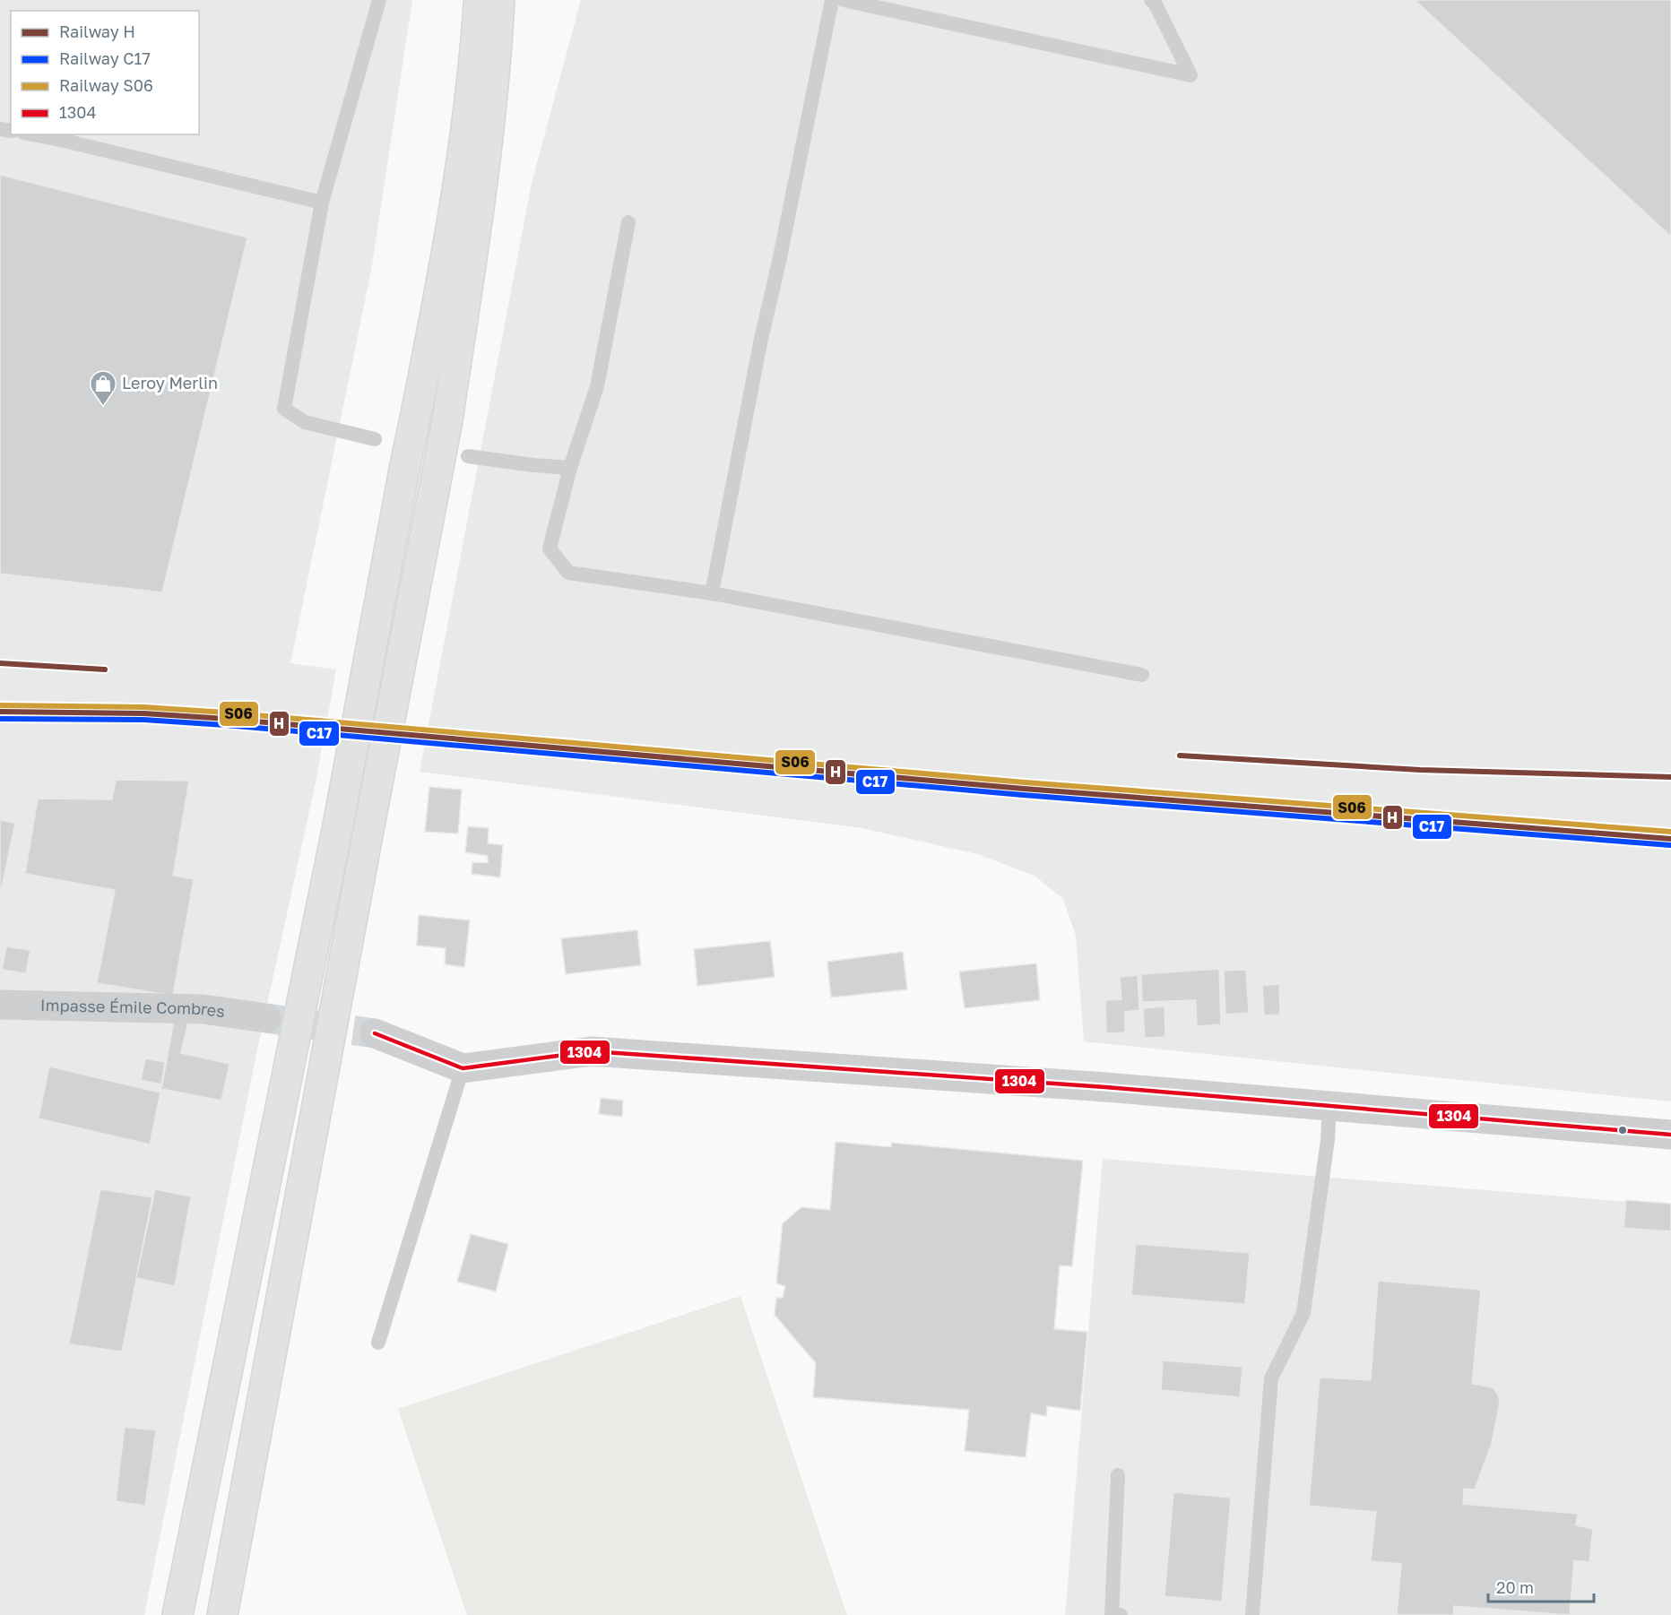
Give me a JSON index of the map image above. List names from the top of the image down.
{
  "streets": {
    "street": ["Impasse Émile Combres"]
  },
  "places": {
    "shop": ["Leroy Merlin"]
  },
  "lines": [
    "rail line H",
    "rail line S06",
    "rail line C17",
    "transit line 1304"
  ],
  "legend": [
    "Railway H",
    "Railway C17",
    "Railway S06",
    "1304"
  ],
  "scale_bar": "20 m"
}
